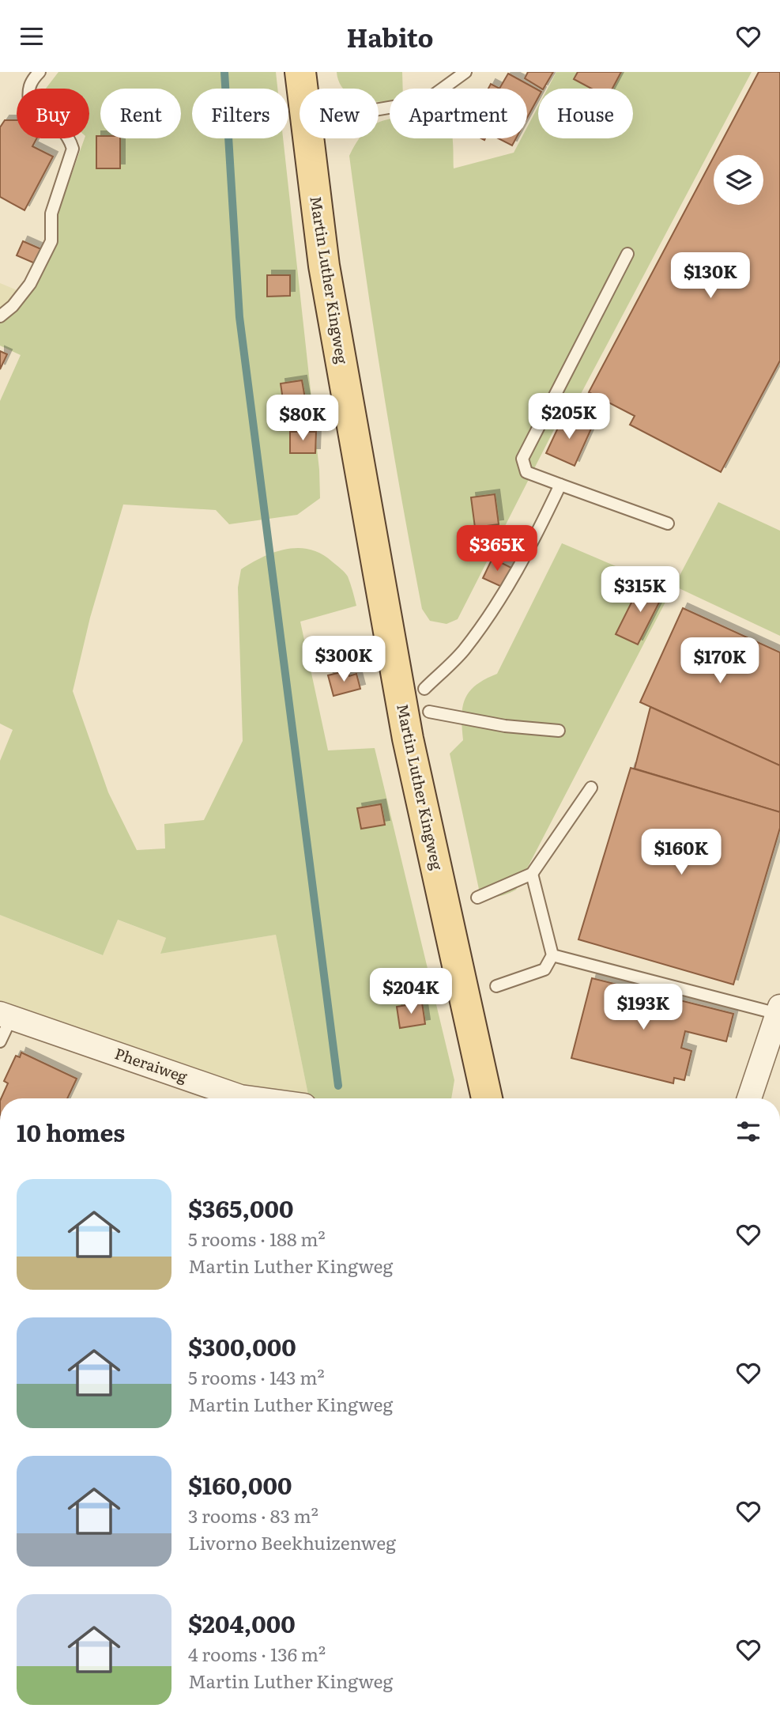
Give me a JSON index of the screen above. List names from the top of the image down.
{
  "streets": {
    "main road": ["Martin Luther Kingweg"],
    "street": ["Pheraiweg"]
  },
  "page": {
    "header": "Habito",
    "chip": [
      "Buy",
      "Rent",
      "Filters",
      "New",
      "Apartment",
      "House"
    ],
    "price": [
      "$130K",
      "$205K",
      "$80K",
      "$365K",
      "$315K",
      "$300K",
      "$170K",
      "$160K",
      "$204K",
      "$193K"
    ],
    "heading": "10 homes",
    "list": [
      {
        "name": "$365,000",
        "note": "5 rooms · 188 m² · Martin Luther Kingweg"
      },
      {
        "name": "$300,000",
        "note": "5 rooms · 143 m² · Martin Luther Kingweg"
      },
      {
        "name": "$160,000",
        "note": "3 rooms · 83 m² · Livorno Beekhuizenweg"
      },
      {
        "name": "$204,000",
        "note": "4 rooms · 136 m² · Martin Luther Kingweg"
      }
    ]
  }
}
